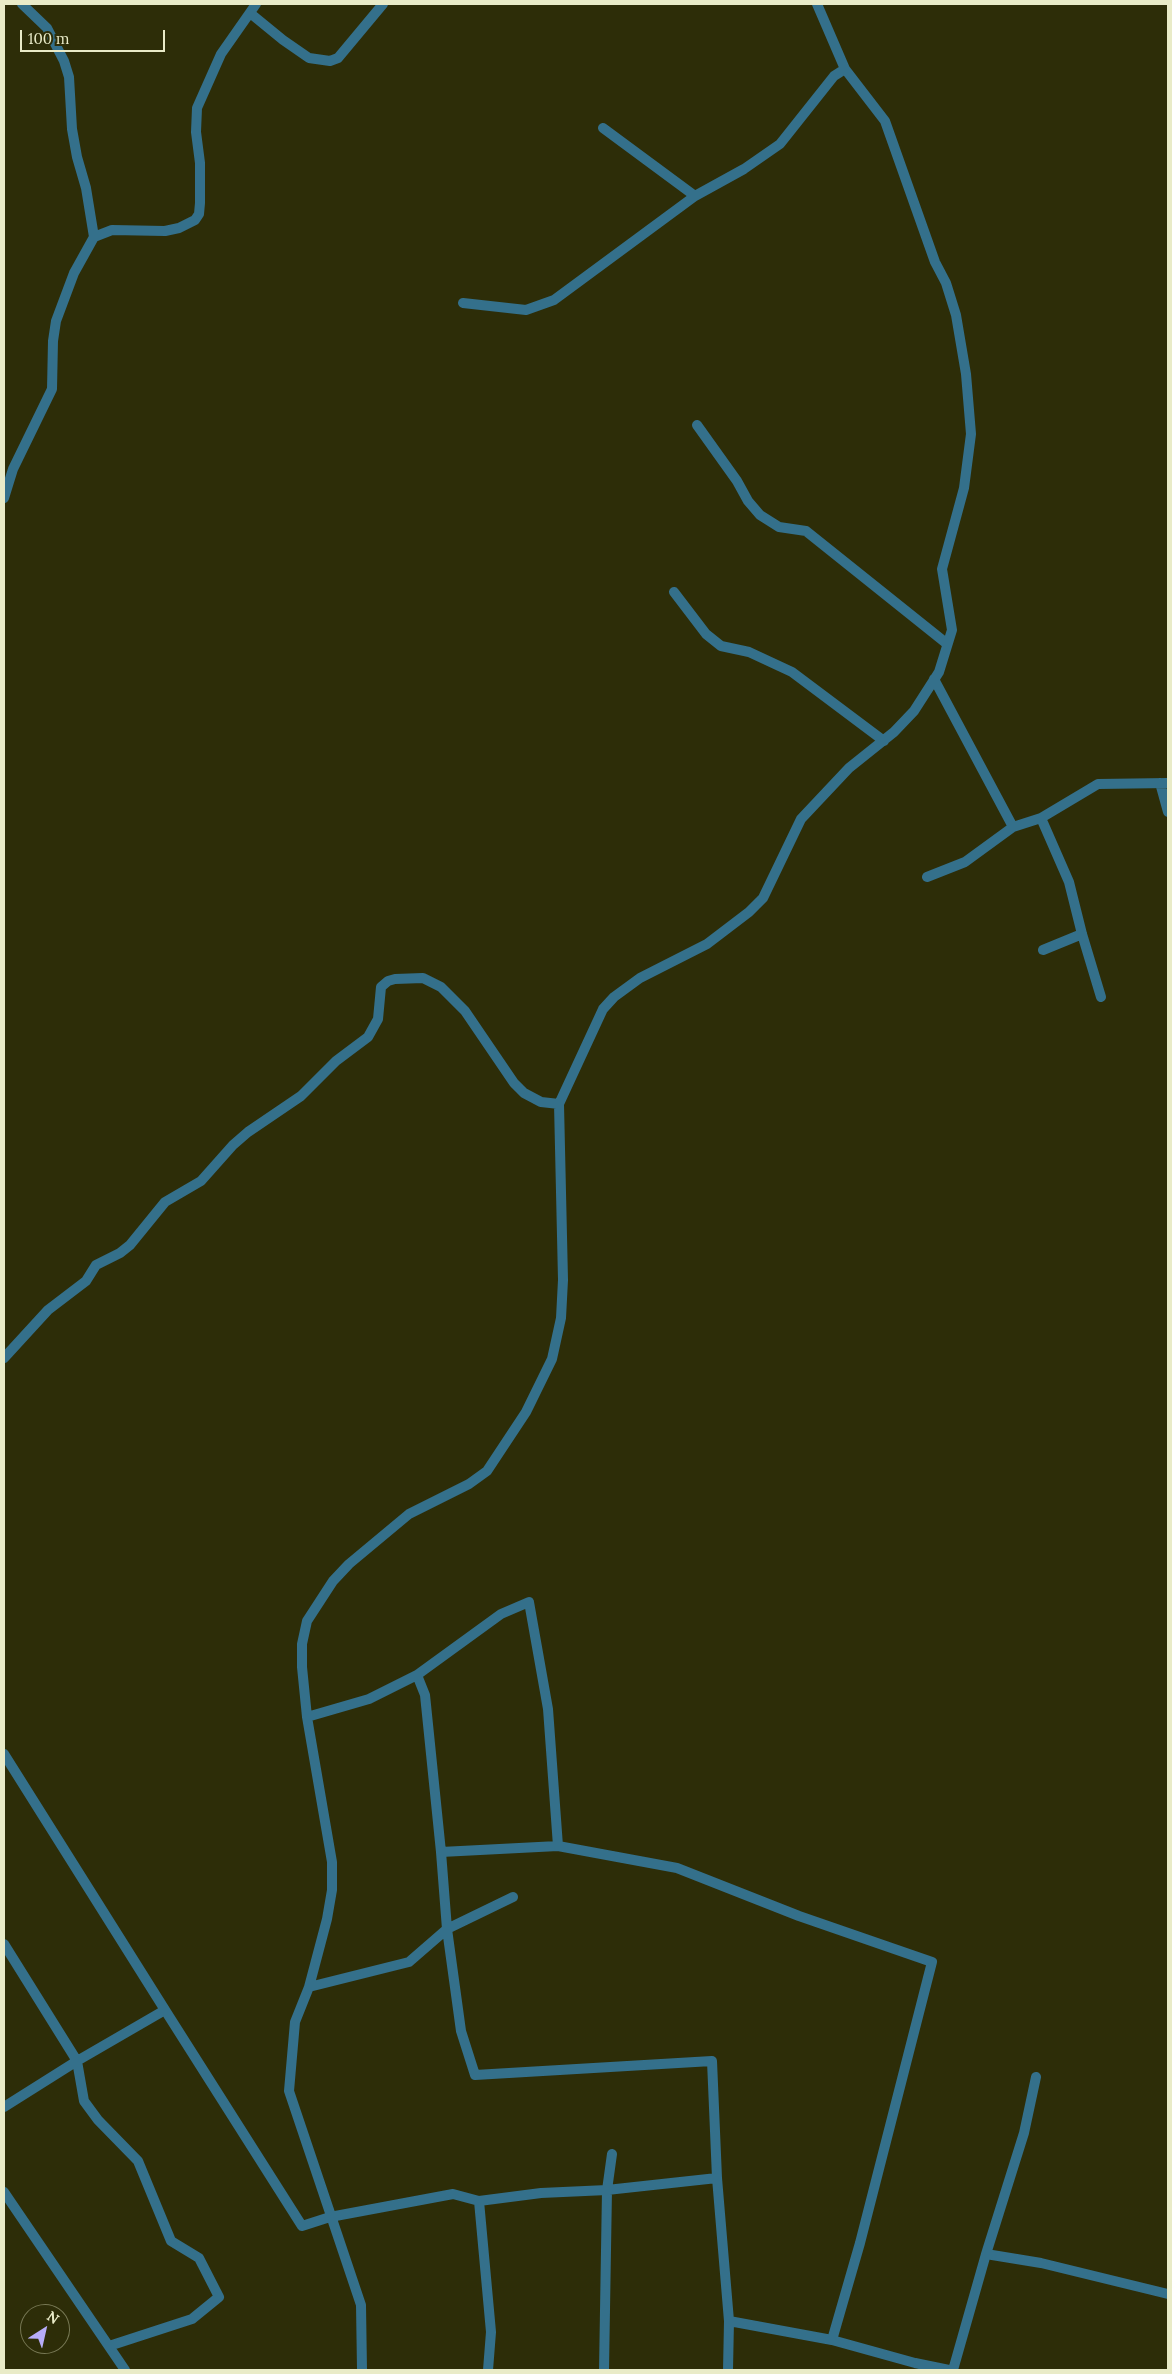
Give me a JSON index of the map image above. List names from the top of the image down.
{
  "scale_bar": "100 m",
  "north": "top right"
}
